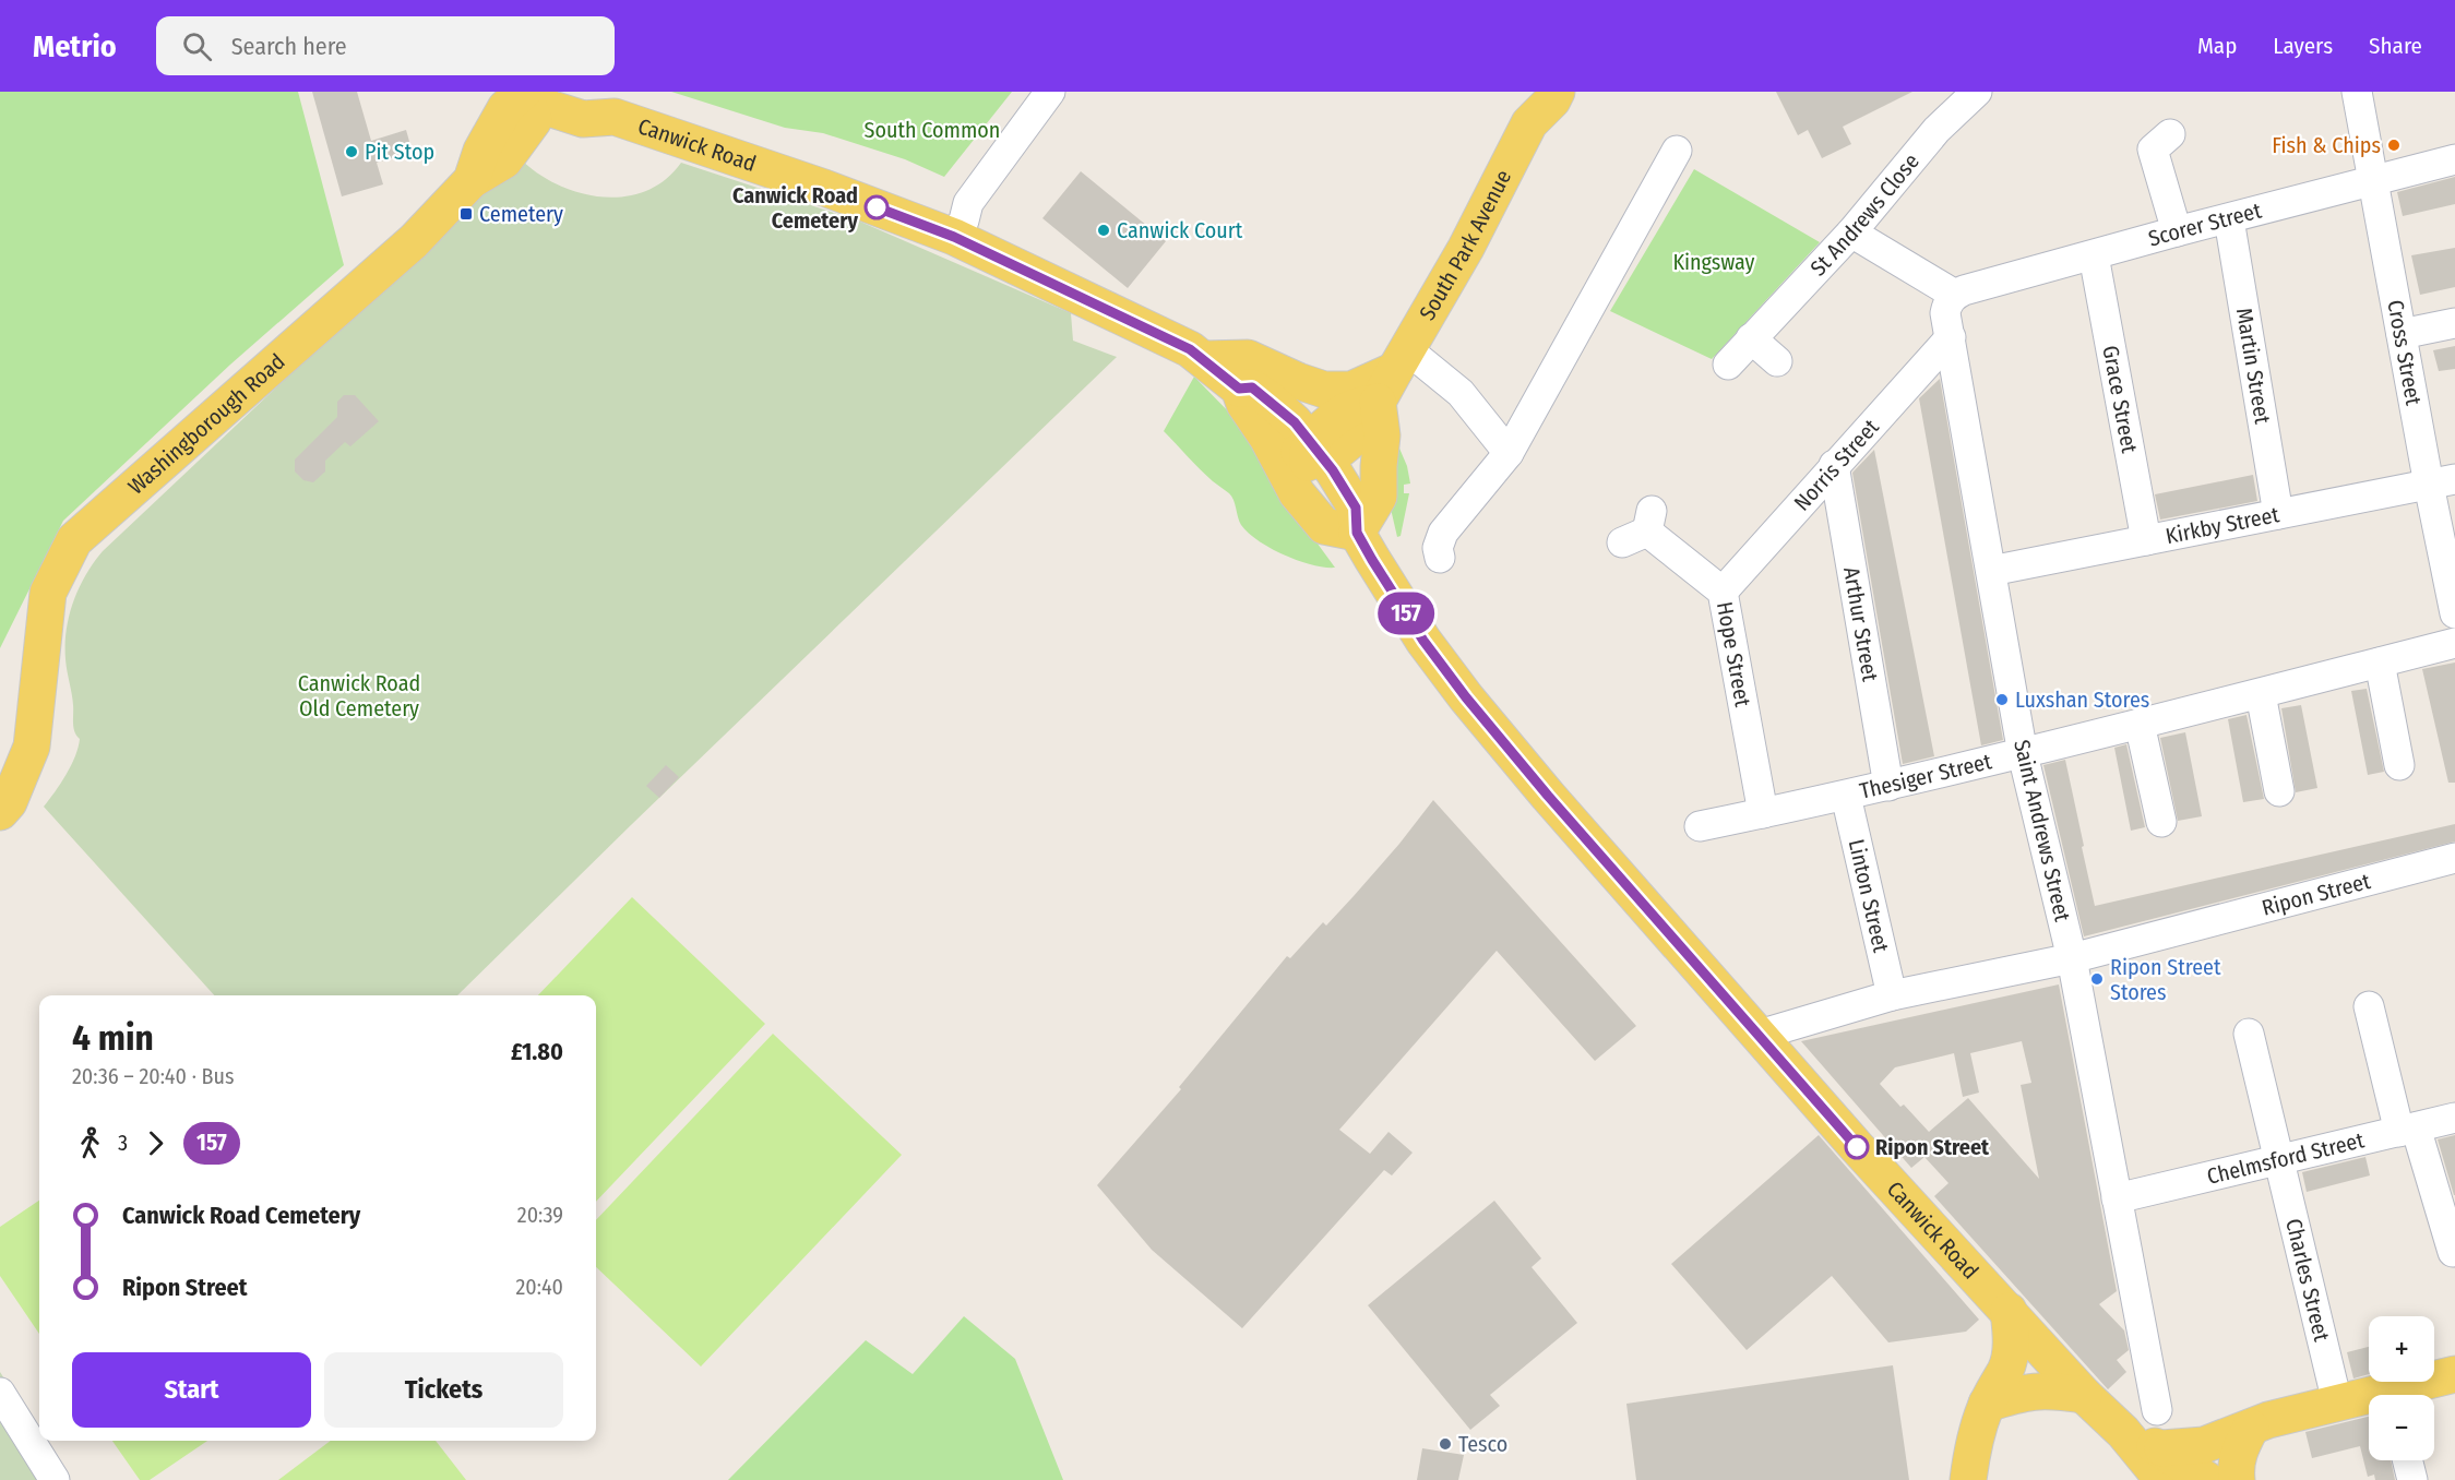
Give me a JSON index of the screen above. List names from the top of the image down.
{
  "streets": {
    "main road": ["Canwick Road", "South Park Avenue", "Washingborough Road"],
    "street": [
      "St Andrews Close",
      "Scorer Street",
      "Cross Street",
      "Martin Street",
      "Grace Street",
      "Norris Street",
      "Kirkby Street",
      "Arthur Street",
      "Hope Street",
      "Thesiger Street",
      "Saint Andrews Street",
      "Ripon Street",
      "Linton Street",
      "Chelmsford Street",
      "Charles Street"
    ]
  },
  "crossings": [
    ["Canwick Road", "South Park Avenue"],
    ["Canwick Road", "Washingborough Road"],
    ["Canwick Road", "Ripon Street"],
    ["Scorer Street", "Cross Street"],
    ["Scorer Street", "Martin Street"],
    ["Scorer Street", "Grace Street"],
    ["Scorer Street", "Saint Andrews Street"],
    ["Cross Street", "Kirkby Street"],
    ["Martin Street", "Kirkby Street"],
    ["Grace Street", "Kirkby Street"],
    ["Norris Street", "Arthur Street"],
    ["Norris Street", "Hope Street"],
    ["Norris Street", "Saint Andrews Street"],
    ["Kirkby Street", "Saint Andrews Street"],
    ["Arthur Street", "Thesiger Street"],
    ["Hope Street", "Thesiger Street"],
    ["Thesiger Street", "Saint Andrews Street"],
    ["Thesiger Street", "Linton Street"],
    ["Saint Andrews Street", "Ripon Street"],
    ["Saint Andrews Street", "Chelmsford Street"],
    ["Ripon Street", "Linton Street"],
    ["Chelmsford Street", "Charles Street"]
  ],
  "parks": ["South Common", "Kingsway", "Canwick Road Old Cemetery"],
  "places": {
    "other": [
      "Fish & Chips",
      "Pit Stop",
      "Canwick Road Cemetery",
      "Canwick Court",
      "Luxshan Stores",
      "Ripon Street Stores",
      "Ripon Street",
      "Tesco"
    ],
    "transit": ["Cemetery"]
  },
  "lines": ["bus line 157"],
  "page": {
    "header": "Metrio",
    "search": "Search here",
    "nav": ["Map", "Layers", "Share"],
    "on_map": "157",
    "heading": ["4 min", "20:36 – 20:40 · Bus", "£1.80"],
    "legs": ["3", "157"],
    "list": [
      {
        "name": "Canwick Road Cemetery",
        "value": "20:39"
      },
      {
        "name": "Ripon Street",
        "value": "20:40"
      }
    ],
    "map_buttons": ["+", "−"],
    "buttons": ["Start", "Tickets"]
  }
}
